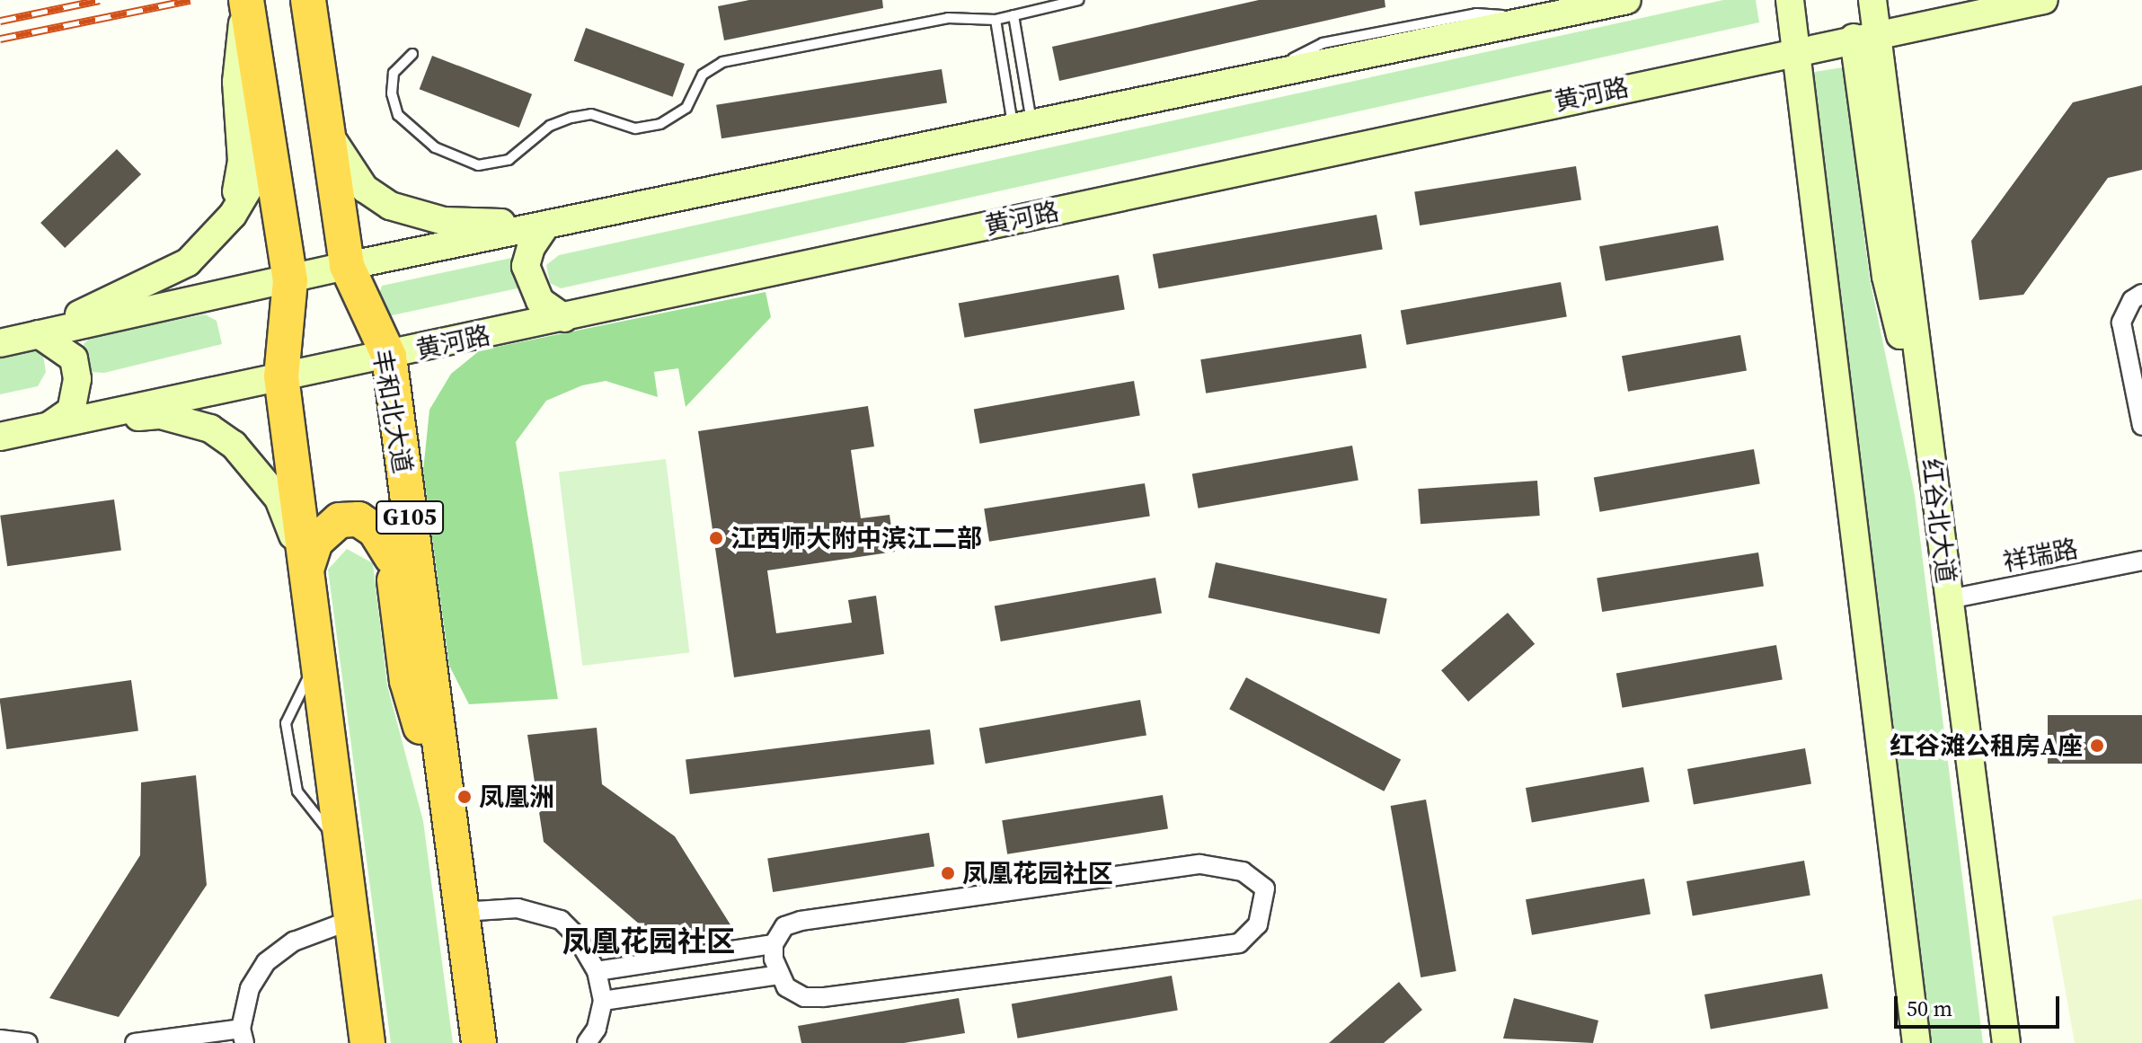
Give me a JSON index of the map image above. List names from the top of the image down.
{
  "streets": {
    "highway": ["丰和北大道", "G105"],
    "main road": ["黄河路", "红谷北大道"],
    "street": ["祥瑞路"]
  },
  "crossings": [
    ["黄河路", "丰和北大道"],
    ["黄河路", "红谷北大道"],
    ["红谷北大道", "祥瑞路"]
  ],
  "districts": ["凤凰花园社区"],
  "places": [
    "江西师大附中滨江二部",
    "红谷滩公租房A座",
    "凤凰洲",
    "凤凰花园社区"
  ],
  "scale_bar": "50 m"
}
